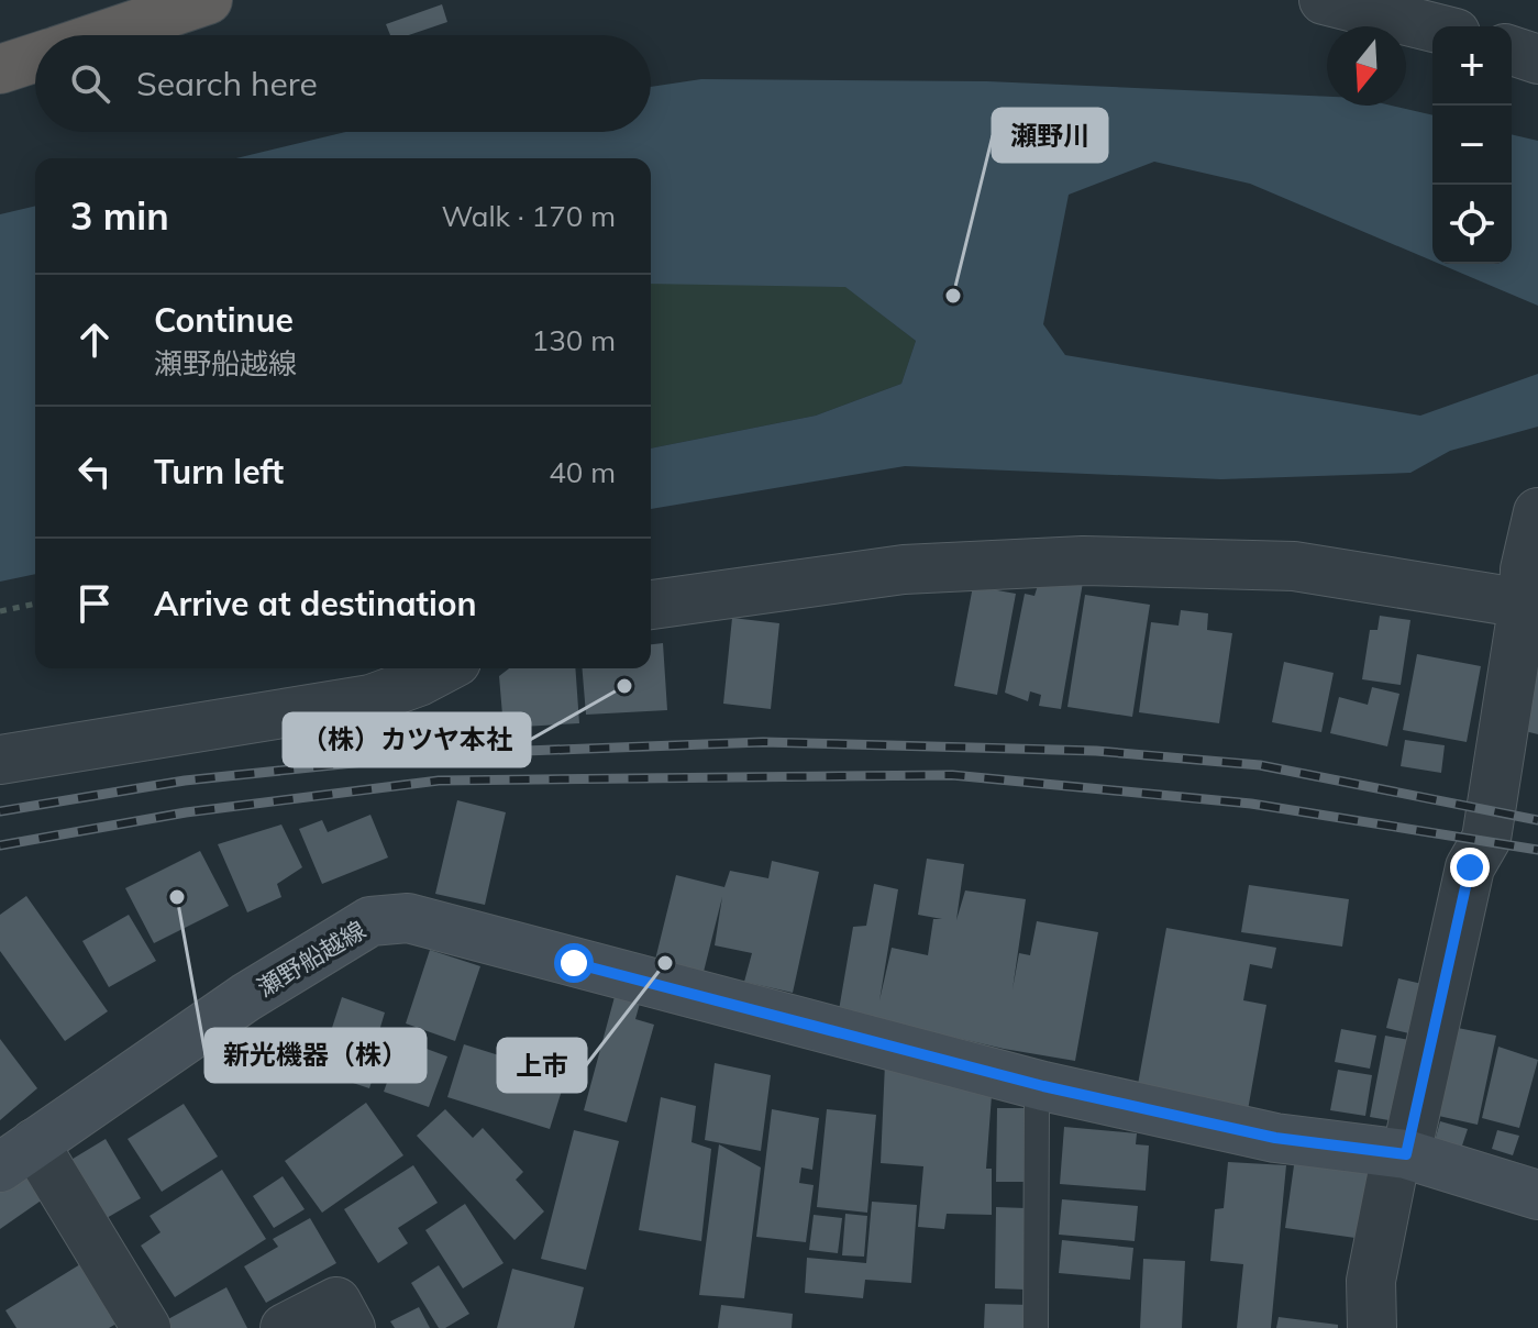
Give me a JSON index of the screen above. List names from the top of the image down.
{
  "streets": {
    "main road": ["瀬野船越線"]
  },
  "places": [
    "瀬野川",
    "（株）カツヤ本社",
    "新光機器（株）",
    "上市"
  ],
  "north": "bottom",
  "page": {
    "map_buttons": ["+", "−"],
    "search": "Search here",
    "heading": ["3 min", "Walk · 170 m"],
    "list": [
      ["Continue", "瀬野船越線", "130 m"],
      ["Turn left", "40 m"],
      "Arrive at destination"
    ]
  }
}
